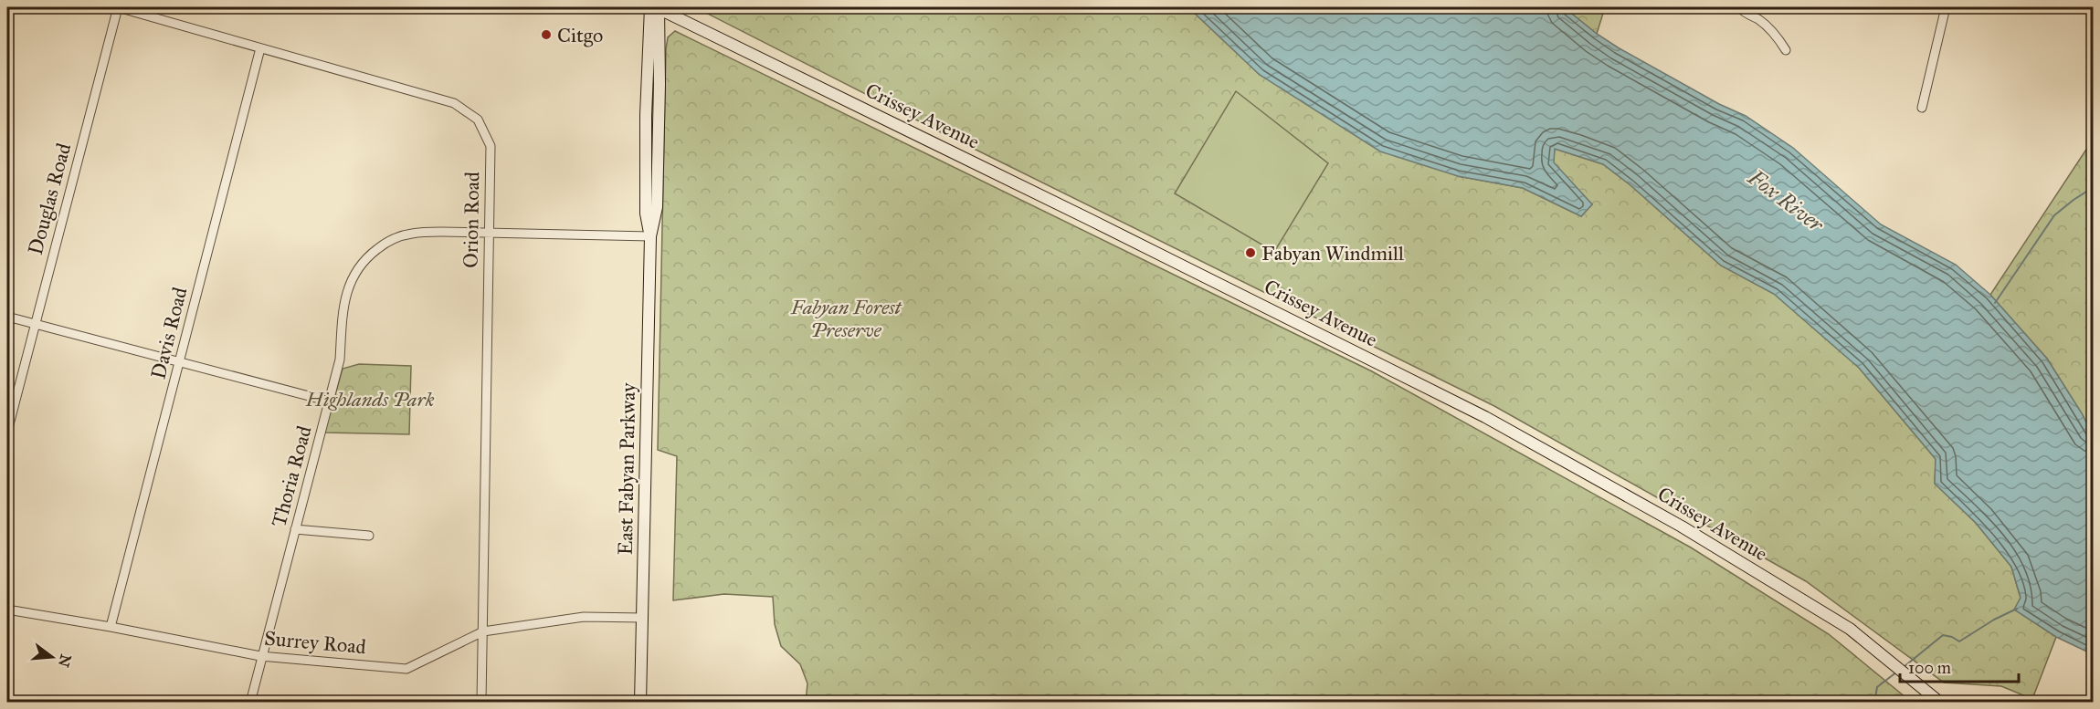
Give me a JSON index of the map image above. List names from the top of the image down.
{
  "streets": {
    "main road": ["Crissey Avenue", "East Fabyan Parkway"],
    "street": [
      "Douglas Road",
      "Orion Road",
      "Davis Road",
      "Thoria Road",
      "Surrey Road"
    ]
  },
  "crossings": [
    ["Crissey Avenue", "East Fabyan Parkway"],
    ["Douglas Road", "Orion Road"],
    ["Orion Road", "Davis Road"],
    ["Orion Road", "Thoria Road"],
    ["Orion Road", "Surrey Road"],
    ["Davis Road", "Surrey Road"],
    ["East Fabyan Parkway", "Thoria Road"],
    ["East Fabyan Parkway", "Surrey Road"],
    ["Thoria Road", "Surrey Road"]
  ],
  "water": ["Fox River"],
  "parks": ["Fabyan Forest Preserve", "Highlands Park"],
  "places": ["Citgo", "Fabyan Windmill"],
  "scale_bar": "100 m",
  "north": "right"
}
